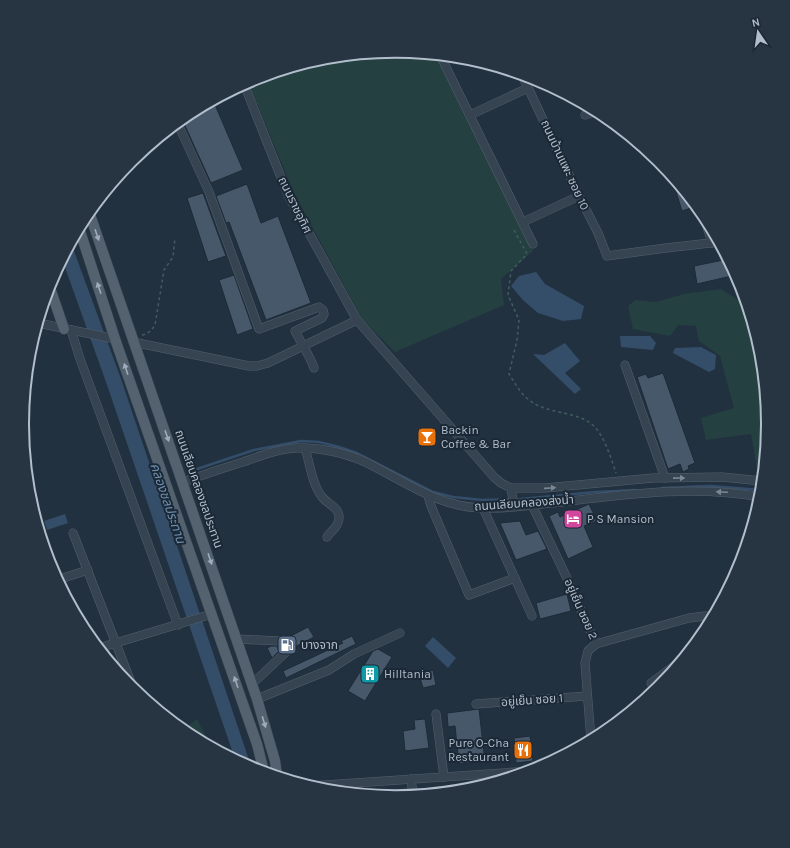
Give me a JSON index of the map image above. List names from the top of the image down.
{
  "streets": {
    "main road": ["ถนนเลียบคลองชลประทาน"],
    "street": [
      "ถนนบ้านแพะ ซอย 10",
      "ถนนราชอุทิศ",
      "ถนนเลียบคลองส่งน้ำ",
      "อยู่เย็น ซอย 2",
      "อยู่เย็น ซอย 1"
    ]
  },
  "crossings": [
    ["ถนนราชอุทิศ", "ถนนเลียบคลองส่งน้ำ"],
    ["ถนนเลียบคลองชลประทาน", "ถนนเลียบคลองส่งน้ำ"],
    ["ถนนเลียบคลองส่งน้ำ", "อยู่เย็น ซอย 2"],
    ["อยู่เย็น ซอย 2", "อยู่เย็น ซอย 1"]
  ],
  "water": ["คลองชลประทาน"],
  "places": {
    "bar": ["Backin Coffee & Bar"],
    "hotel": ["P S Mansion"],
    "fuel station": ["บางจาก"],
    "building": ["Hilltania"],
    "restaurant": ["Pure O-Cha Restaurant"]
  },
  "north": "top"
}
